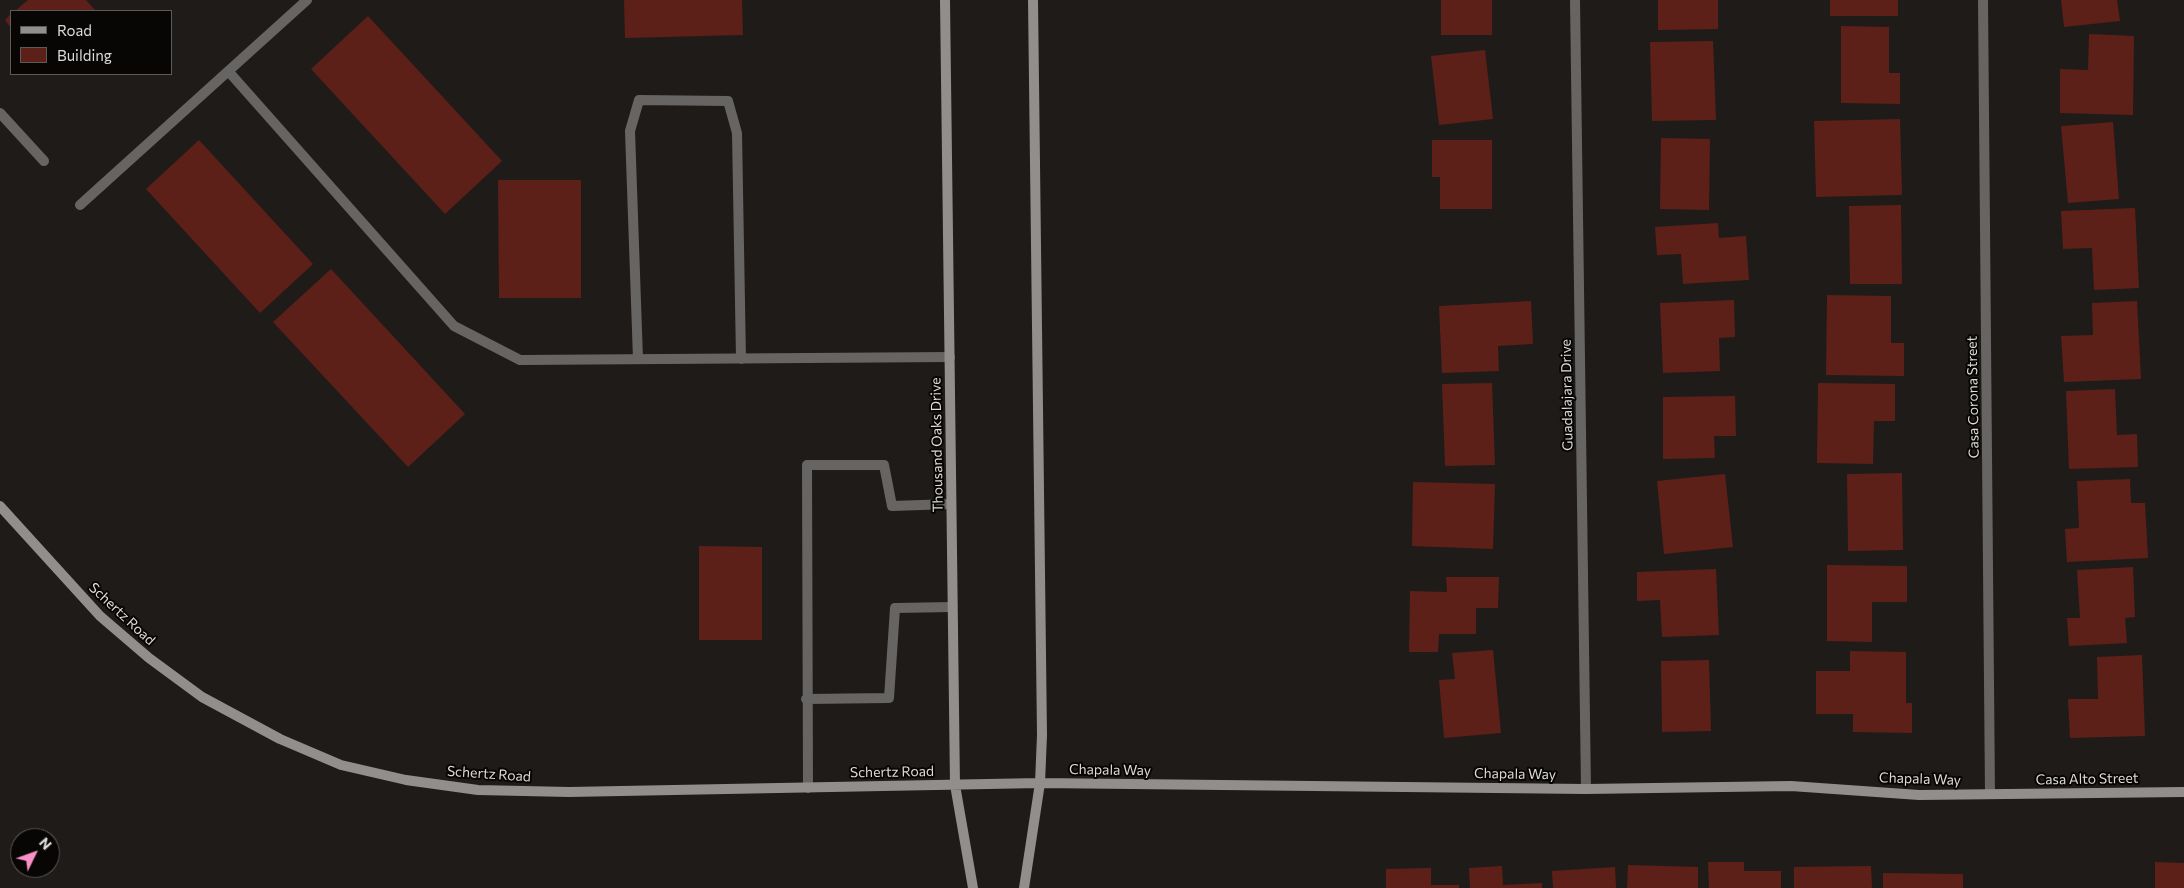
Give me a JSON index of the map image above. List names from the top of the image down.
{
  "streets": {
    "street": [
      "Guadalajara Drive",
      "Casa Corona Street",
      "Thousand Oaks Drive",
      "Schertz Road",
      "Chapala Way",
      "Casa Alto Street"
    ]
  },
  "crossings": [
    ["Guadalajara Drive", "Chapala Way"],
    ["Casa Corona Street", "Chapala Way"],
    ["Casa Corona Street", "Casa Alto Street"],
    ["Thousand Oaks Drive", "Schertz Road"],
    ["Schertz Road", "Chapala Way"],
    ["Chapala Way", "Casa Alto Street"]
  ],
  "legend": ["Road", "Building"],
  "north": "top right"
}
